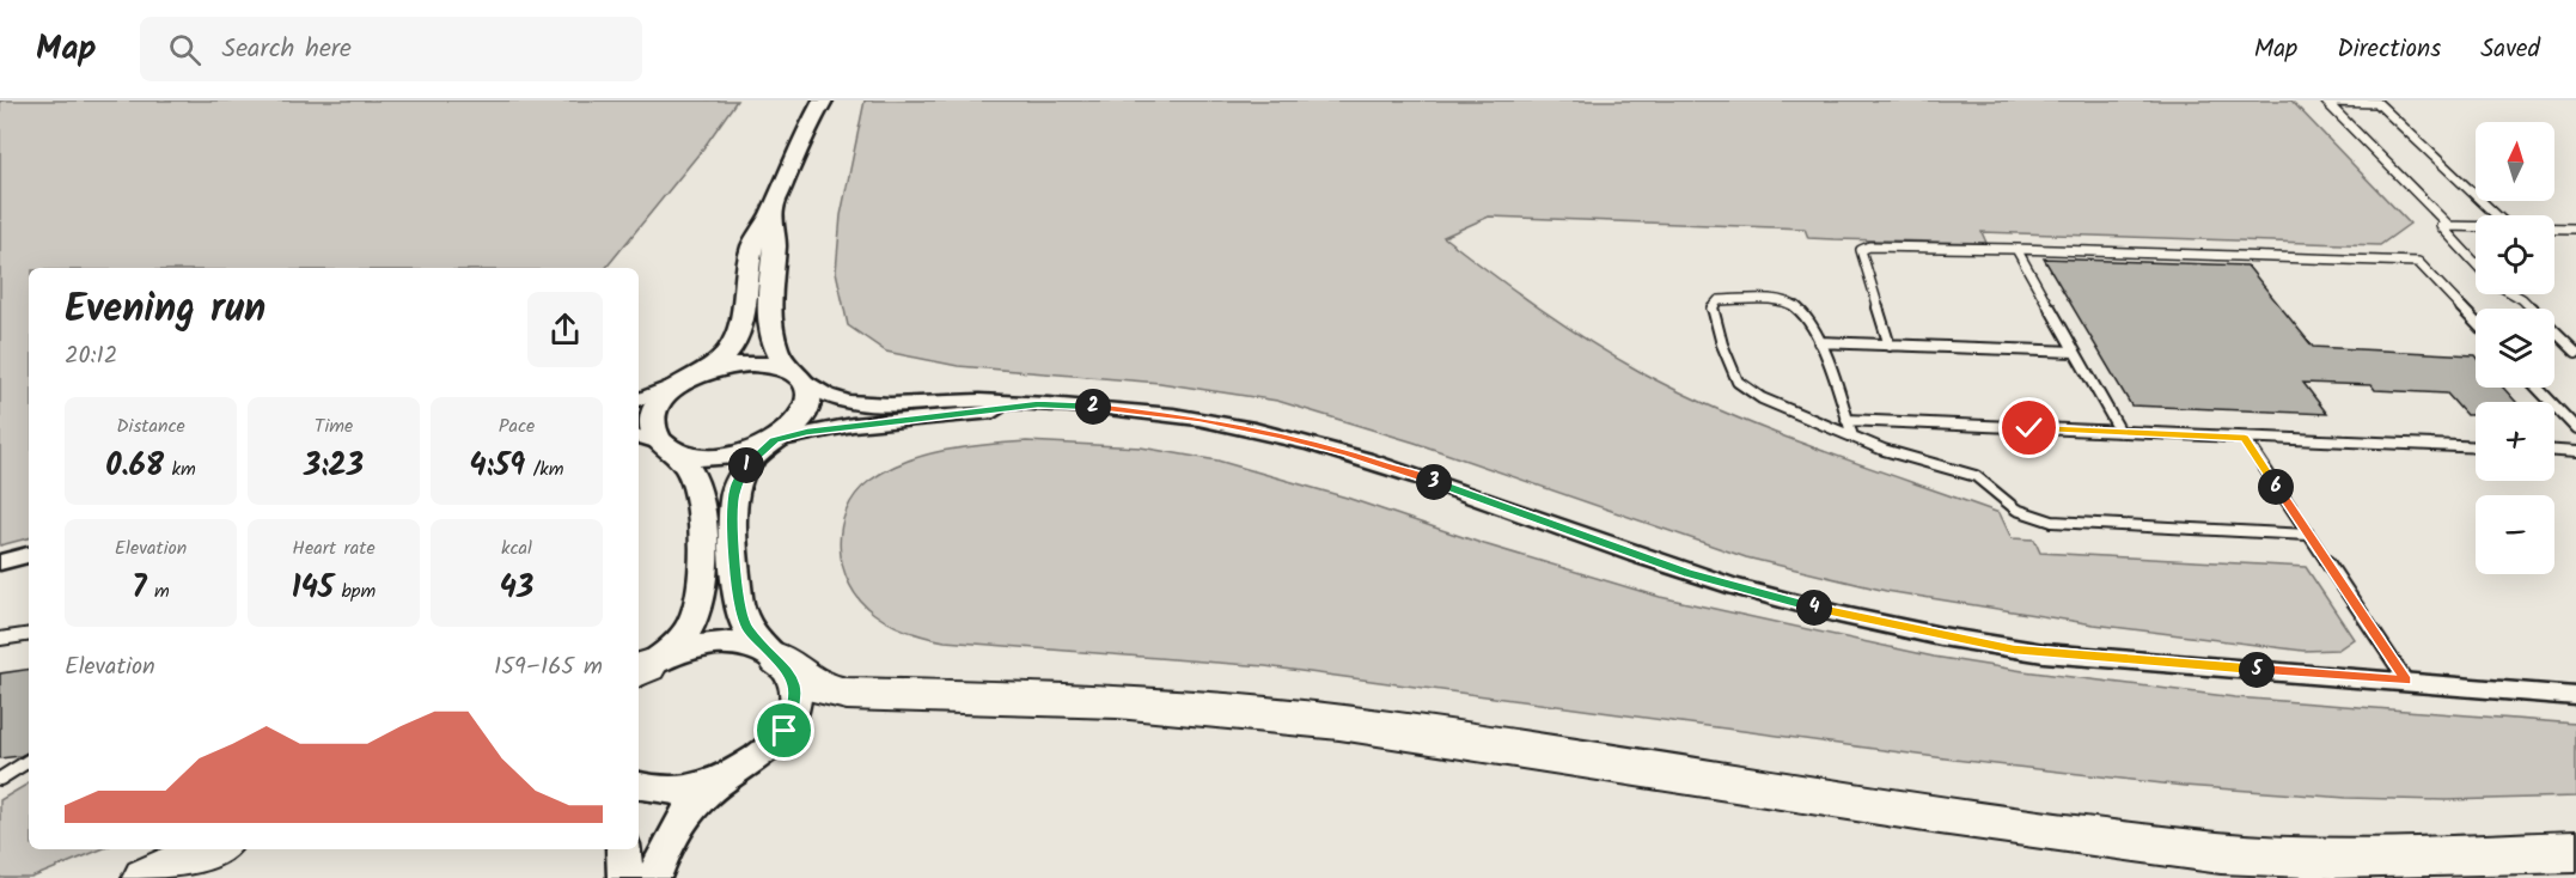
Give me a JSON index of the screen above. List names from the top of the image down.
{
  "north": "top",
  "page": {
    "header": "Map",
    "search": "Search here",
    "nav": ["Map", "Directions", "Saved"],
    "map_buttons": ["+", "−"],
    "heading": ["Evening run", "20:12"],
    "pins": [
      "2",
      "1",
      "3",
      "6",
      "4",
      "5"
    ],
    "stats": [
      ["Distance", "0.68 km"],
      ["Time", "3:23"],
      ["Pace", "4:59 /km"],
      ["Elevation", "7 m"],
      ["Heart rate", "145 bpm"],
      ["kcal", "43"]
    ],
    "chart": ["Elevation", "159–165 m"]
  }
}
